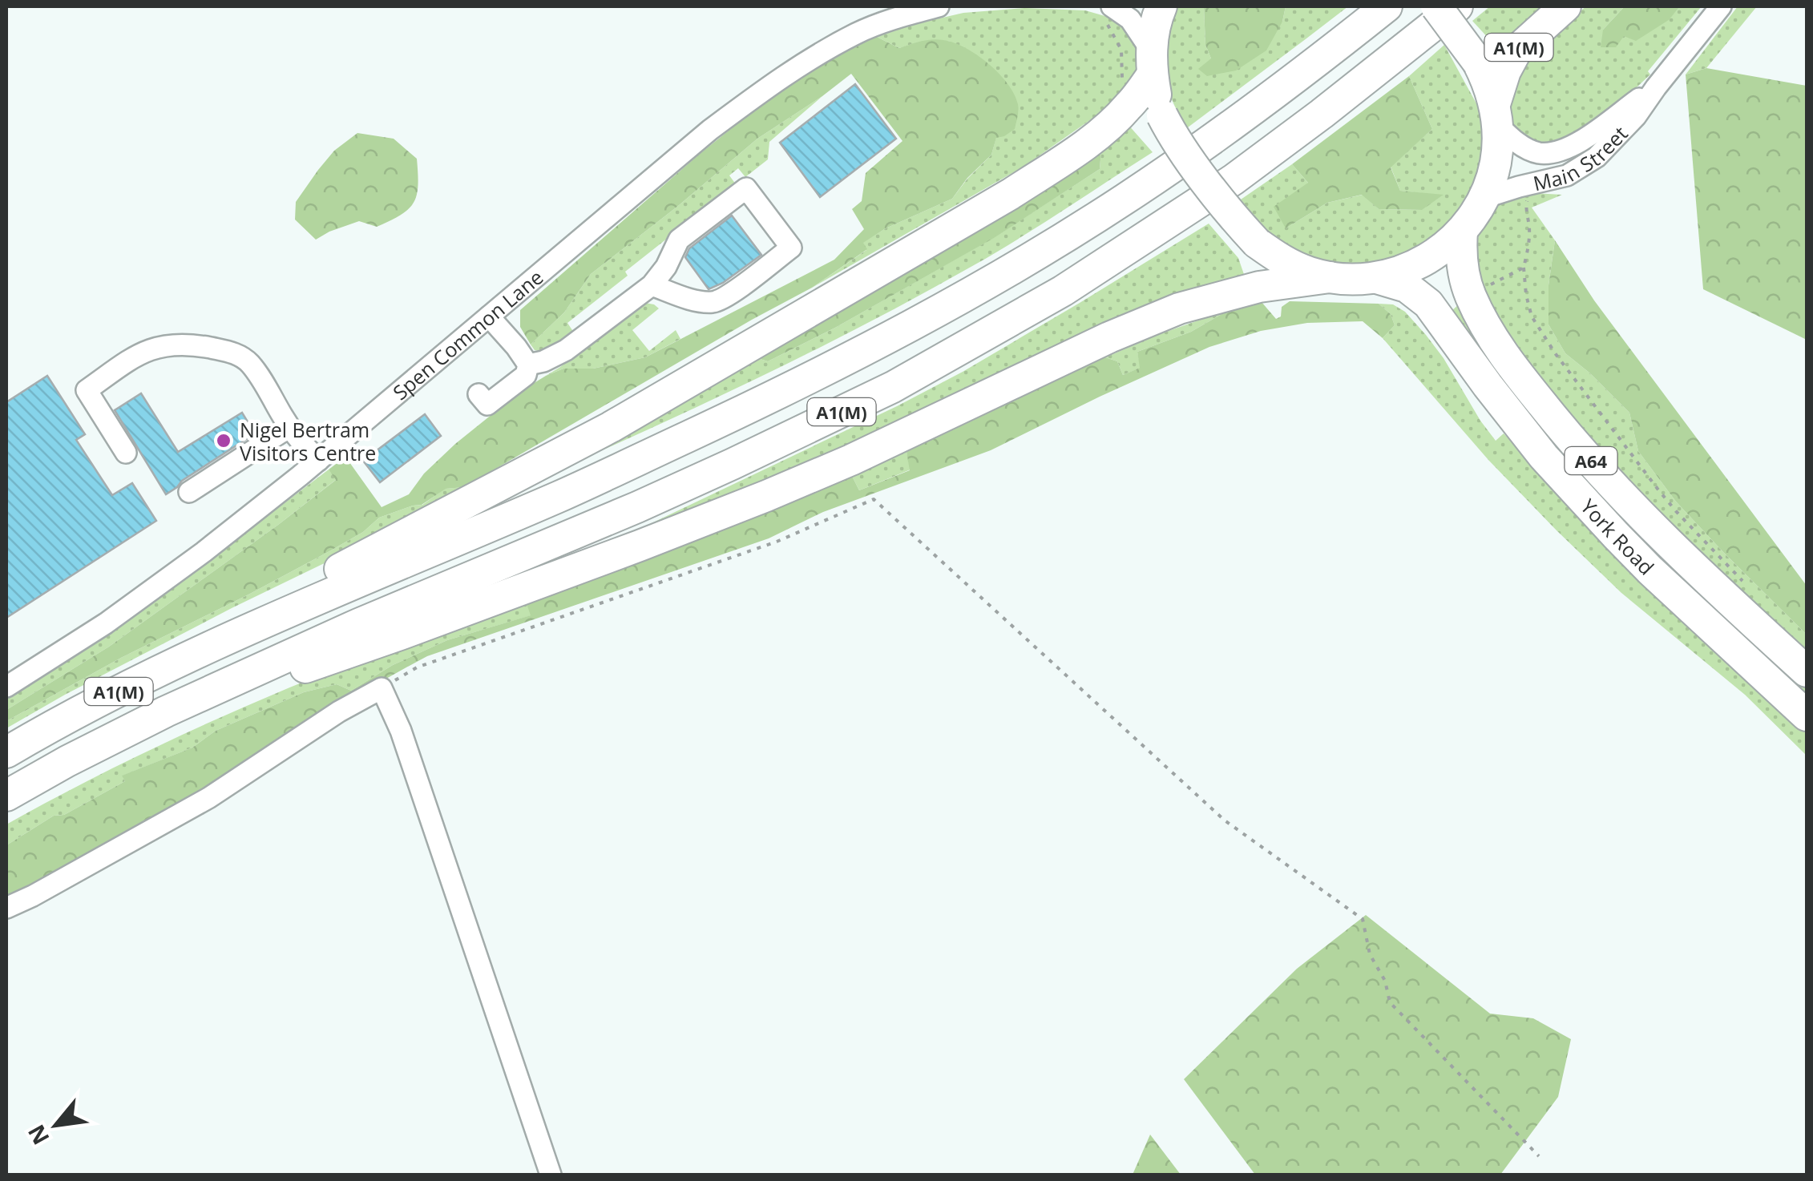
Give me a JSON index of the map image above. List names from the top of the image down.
{
  "streets": {
    "highway": ["A1(M)", "A64", "York Road"],
    "street": ["Main Street", "Spen Common Lane"]
  },
  "crossings": [
    ["A1(M)", "Main Street"]
  ],
  "places": ["Nigel Bertram Visitors Centre"],
  "north": "bottom left"
}
